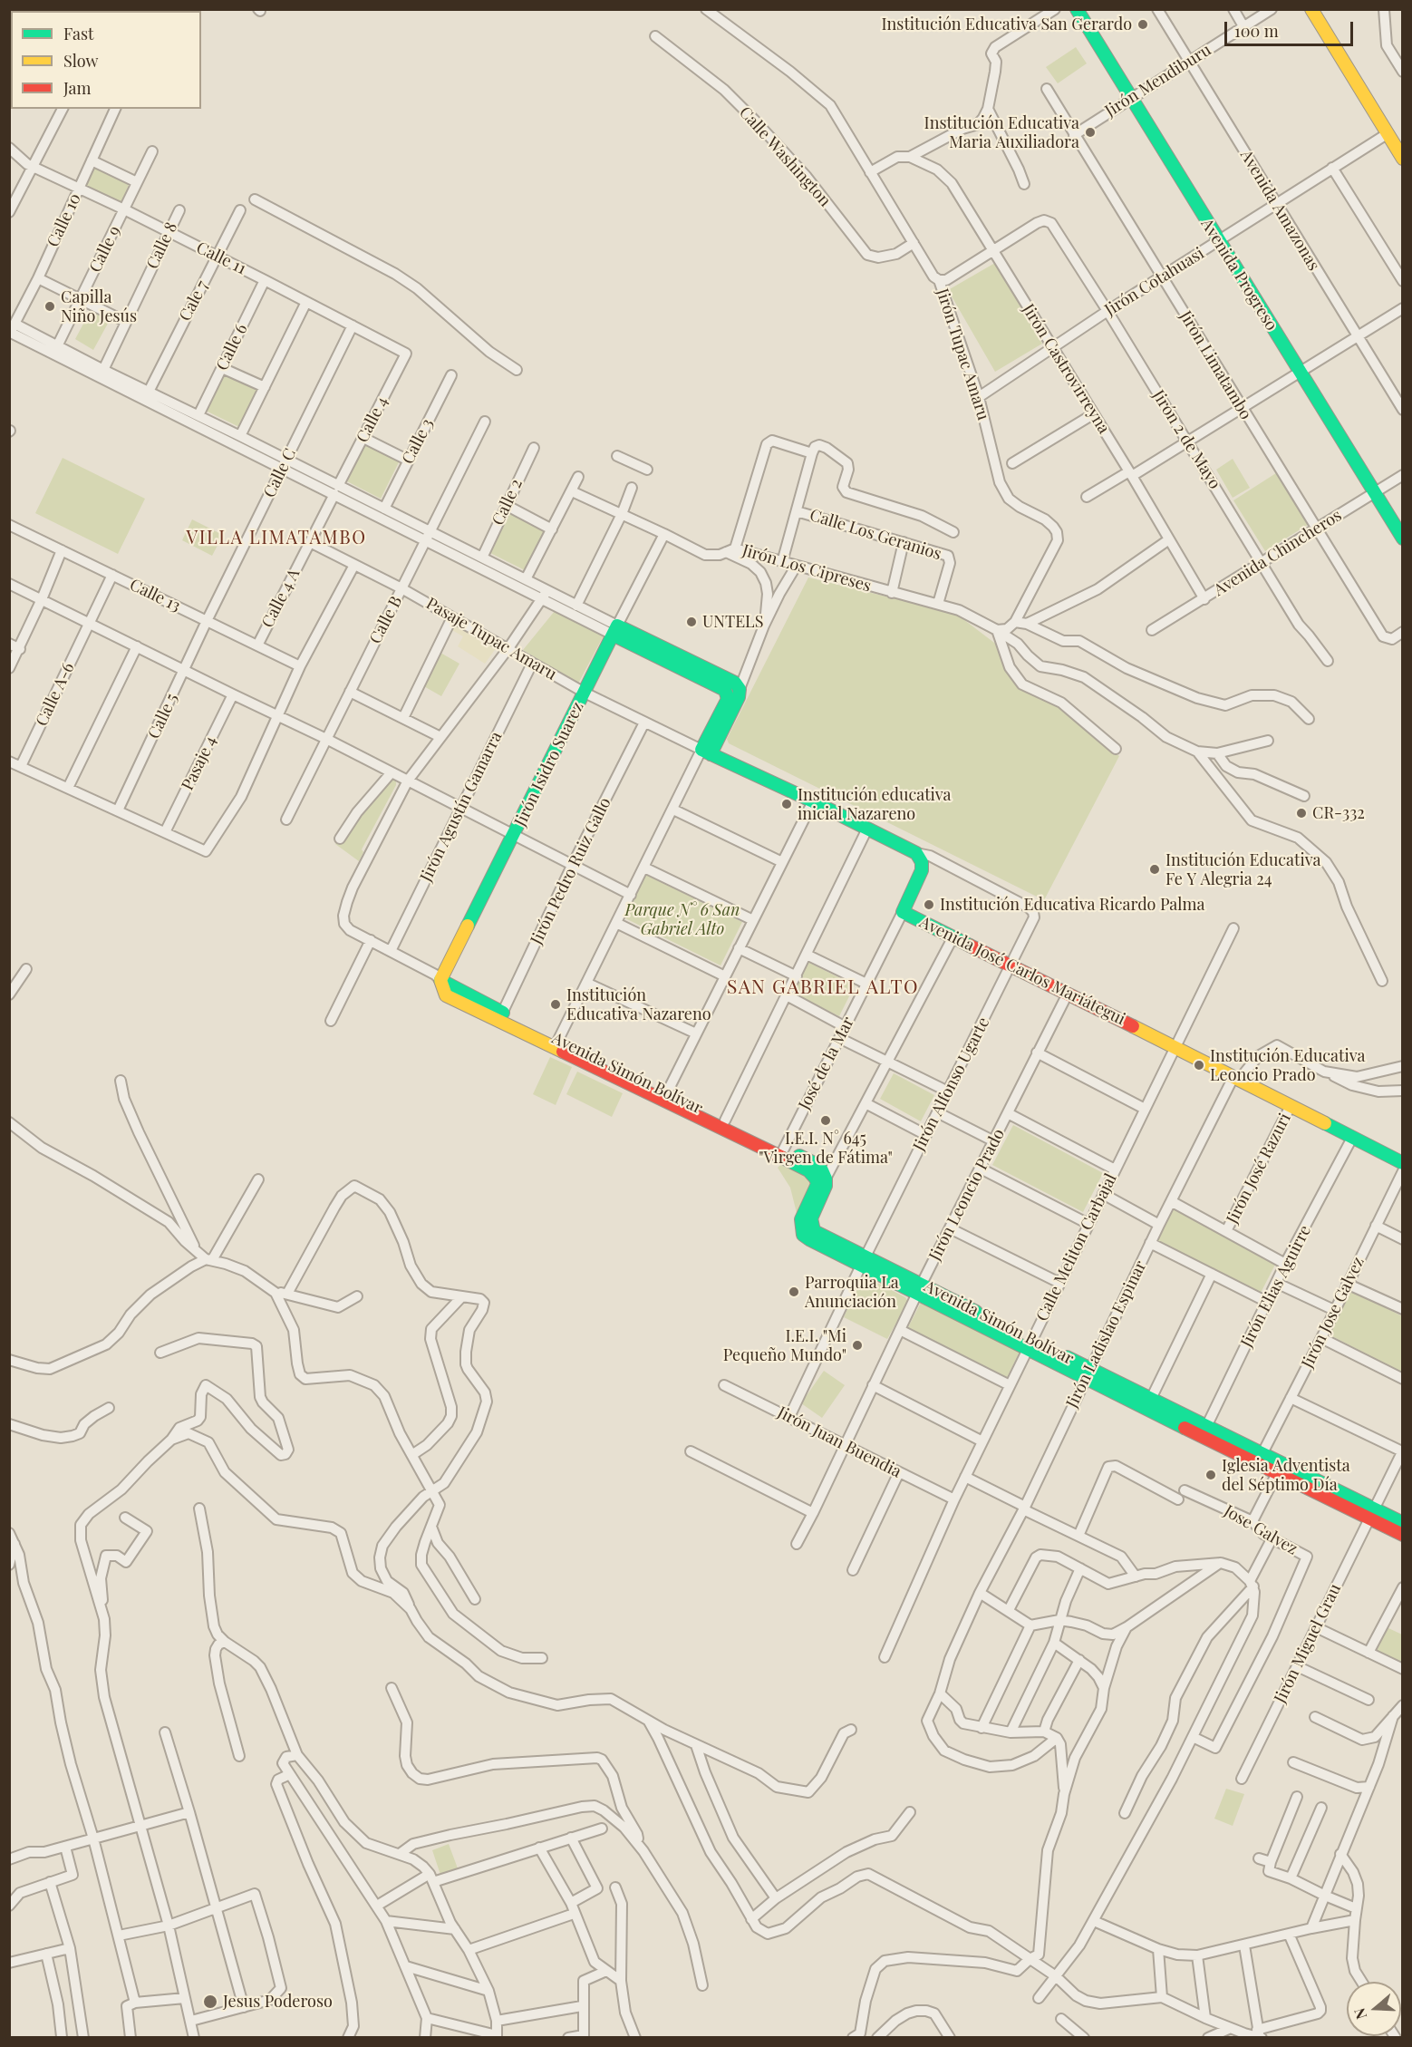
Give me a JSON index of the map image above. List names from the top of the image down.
{
  "streets": {
    "street": [
      "Jirón Mendiburu",
      "Calle Washington",
      "Avenida Amazonas",
      "Calle 10",
      "Calle 8",
      "Calle 9",
      "Calle 11",
      "Avenida Progreso",
      "Jirón Cotahuasi",
      "Cale 7",
      "Calle 6",
      "Jirón Tupac Amaru",
      "Jirón Limatambo",
      "Jirón Castrovirreyna",
      "Calle 4",
      "Jirón 2 de Mayo",
      "Calle 3",
      "Calle C",
      "Calle 2",
      "Calle Los Geranios",
      "Avenida Chincheros",
      "Jirón Los Cipreses",
      "Calle 13",
      "Calle 4 A",
      "Calle B",
      "Pasaje Tupac Amaru",
      "Calle A-6",
      "Calle 5",
      "Pasaje 4",
      "Jirón Isidro Suarez",
      "Jirón Agustín Gamarra",
      "Jirón Pedro Ruiz Gallo",
      "Avenida José Carlos Mariátegui",
      "José de la Mar",
      "Avenida Simón Bolívar",
      "Jirón Alfonso Ugarte",
      "Jirón José Razuri",
      "Jirón Leoncio Prado",
      "Calle Meliton Carbajal",
      "Jirón Elias Aguirre",
      "Jirón Jose Galvez",
      "Jirón Ladislao Espinar",
      "Jirón Juan Buendia",
      "Jose Galvez",
      "Jirón Miguel Grau"
    ]
  },
  "crossings": [
    ["Jirón Mendiburu", "Avenida Amazonas"],
    ["Jirón Mendiburu", "Avenida Progreso"],
    ["Jirón Mendiburu", "Jirón Limatambo"],
    ["Calle Washington", "Jirón Tupac Amaru"],
    ["Avenida Amazonas", "Jirón Cotahuasi"],
    ["Calle 10", "Calle 11"],
    ["Calle 8", "Calle 11"],
    ["Calle 9", "Calle 11"],
    ["Calle 11", "Cale 7"],
    ["Calle 11", "Calle 6"],
    ["Calle 11", "Calle 4"],
    ["Calle 11", "Calle C"],
    ["Avenida Progreso", "Jirón Cotahuasi"],
    ["Avenida Progreso", "Avenida Chincheros"],
    ["Jirón Cotahuasi", "Jirón Tupac Amaru"],
    ["Jirón Cotahuasi", "Jirón Limatambo"],
    ["Jirón Cotahuasi", "Jirón Castrovirreyna"],
    ["Jirón Cotahuasi", "Jirón 2 de Mayo"],
    ["Jirón Limatambo", "Avenida Chincheros"],
    ["Jirón Castrovirreyna", "Jirón 2 de Mayo"],
    ["Jirón Castrovirreyna", "Avenida Chincheros"],
    ["Calle 4", "Calle 4 A"],
    ["Jirón 2 de Mayo", "Avenida Chincheros"],
    ["Calle C", "Calle 13"],
    ["Calle C", "Calle 5"],
    ["Calle Los Geranios", "Jirón Los Cipreses"],
    ["Jirón Los Cipreses", "Jirón Isidro Suarez"],
    ["Calle 13", "Calle 4 A"],
    ["Calle 13", "Calle A-6"],
    ["Calle 13", "Calle 5"],
    ["Calle 4 A", "Pasaje Tupac Amaru"],
    ["Calle B", "Pasaje Tupac Amaru"],
    ["Pasaje Tupac Amaru", "Jirón Isidro Suarez"],
    ["Pasaje Tupac Amaru", "Jirón Agustín Gamarra"],
    ["Pasaje Tupac Amaru", "Jirón Pedro Ruiz Gallo"],
    ["Jirón Isidro Suarez", "Avenida Simón Bolívar"],
    ["Jirón Agustín Gamarra", "Avenida Simón Bolívar"],
    ["Jirón Pedro Ruiz Gallo", "Avenida Simón Bolívar"],
    ["Avenida José Carlos Mariátegui", "José de la Mar"],
    ["Avenida José Carlos Mariátegui", "Jirón Alfonso Ugarte"],
    ["Avenida José Carlos Mariátegui", "Jirón José Razuri"],
    ["Avenida José Carlos Mariátegui", "Jirón Leoncio Prado"],
    ["Avenida José Carlos Mariátegui", "Calle Meliton Carbajal"],
    ["Avenida José Carlos Mariátegui", "Jirón Elias Aguirre"],
    ["Avenida José Carlos Mariátegui", "Jirón Ladislao Espinar"],
    ["José de la Mar", "Avenida Simón Bolívar"],
    ["Avenida Simón Bolívar", "Jirón Alfonso Ugarte"],
    ["Avenida Simón Bolívar", "Jirón Leoncio Prado"],
    ["Avenida Simón Bolívar", "Calle Meliton Carbajal"],
    ["Avenida Simón Bolívar", "Jirón Elias Aguirre"],
    ["Avenida Simón Bolívar", "Jirón Jose Galvez"],
    ["Avenida Simón Bolívar", "Jirón Ladislao Espinar"],
    ["Avenida Simón Bolívar", "Jirón Miguel Grau"],
    ["Jirón Alfonso Ugarte", "Jirón Juan Buendia"],
    ["Jirón Leoncio Prado", "Jirón Juan Buendia"],
    ["Calle Meliton Carbajal", "Jirón Juan Buendia"]
  ],
  "districts": ["VILLA LIMATAMBO", "SAN GABRIEL ALTO"],
  "parks": ["Parque N° 6 San Gabriel Alto"],
  "places": [
    "Institución Educativa San Gerardo",
    "Institución Educativa Maria Auxiliadora",
    "Capilla Niño Jesús",
    "UNTELS",
    "Institución educativa inicial Nazareno",
    "CR-332",
    "Institución Educativa Fe Y Alegria 24",
    "Institución Educativa Ricardo Palma",
    "Institución Educativa Nazareno",
    "Institución Educativa Leoncio Prado",
    "I.E.I. N° 645 \"Virgen de Fátima\"",
    "Parroquia La Anunciación",
    "I.E.I. \"Mi Pequeño Mundo\"",
    "Iglesia Adventista del Séptimo Día",
    "Jesus Poderoso"
  ],
  "legend": ["Fast", "Slow", "Jam"],
  "scale_bar": "100 m",
  "north": "left"
}
